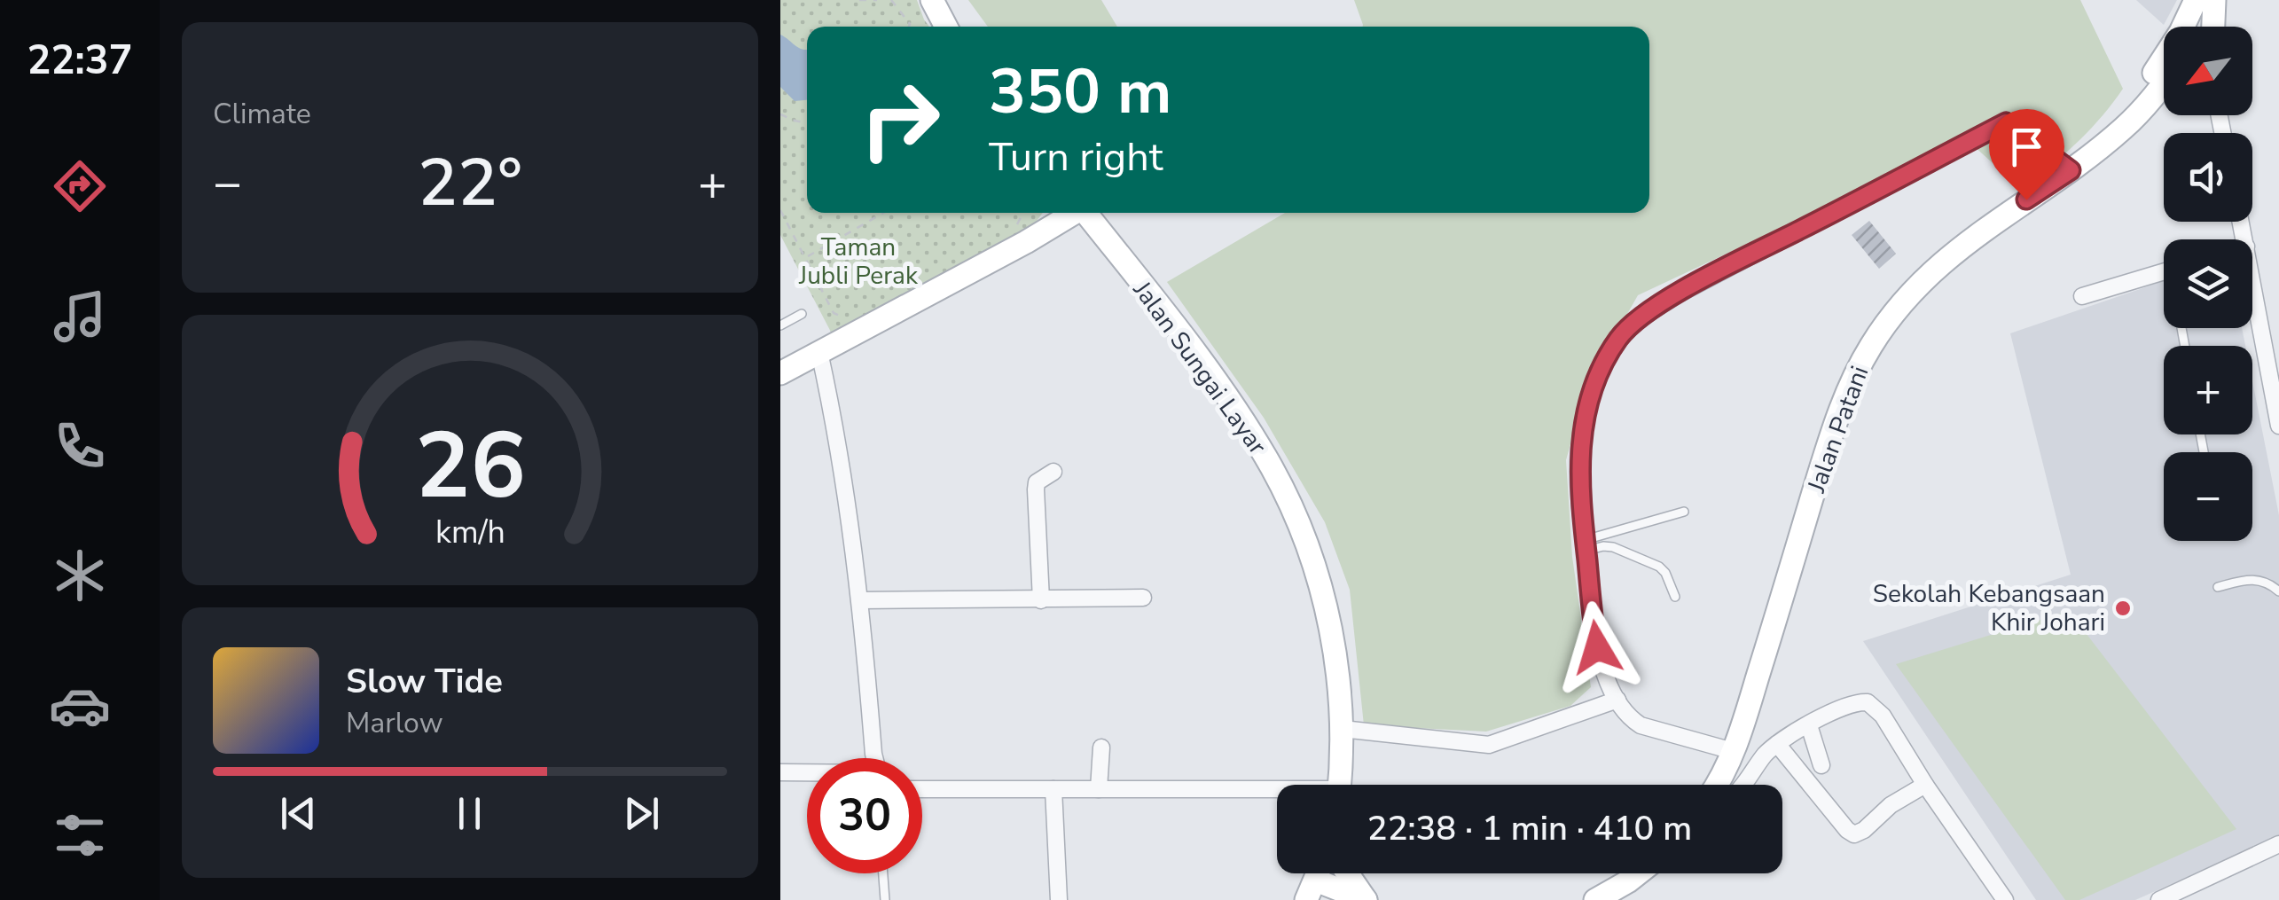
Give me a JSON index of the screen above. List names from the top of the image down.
{
  "streets": {
    "main road": ["Jalan Sungai Layar", "Jalan Patani"]
  },
  "parks": ["Taman Jubli Perak"],
  "places": ["Sekolah Kebangsaan Khir Johari"],
  "north": "bottom left",
  "page": {
    "tabs": "22:37",
    "tile": "Climate",
    "map_buttons": ["+", "−"],
    "turn": ["350 m", "Turn right"],
    "heat": ["−", "22°", "+"],
    "song": ["Slow Tide", "Marlow"],
    "limit": "30",
    "trip": "22:38 · 1 min · 410 m",
    "gauge": ["26", "km/h"]
  }
}
